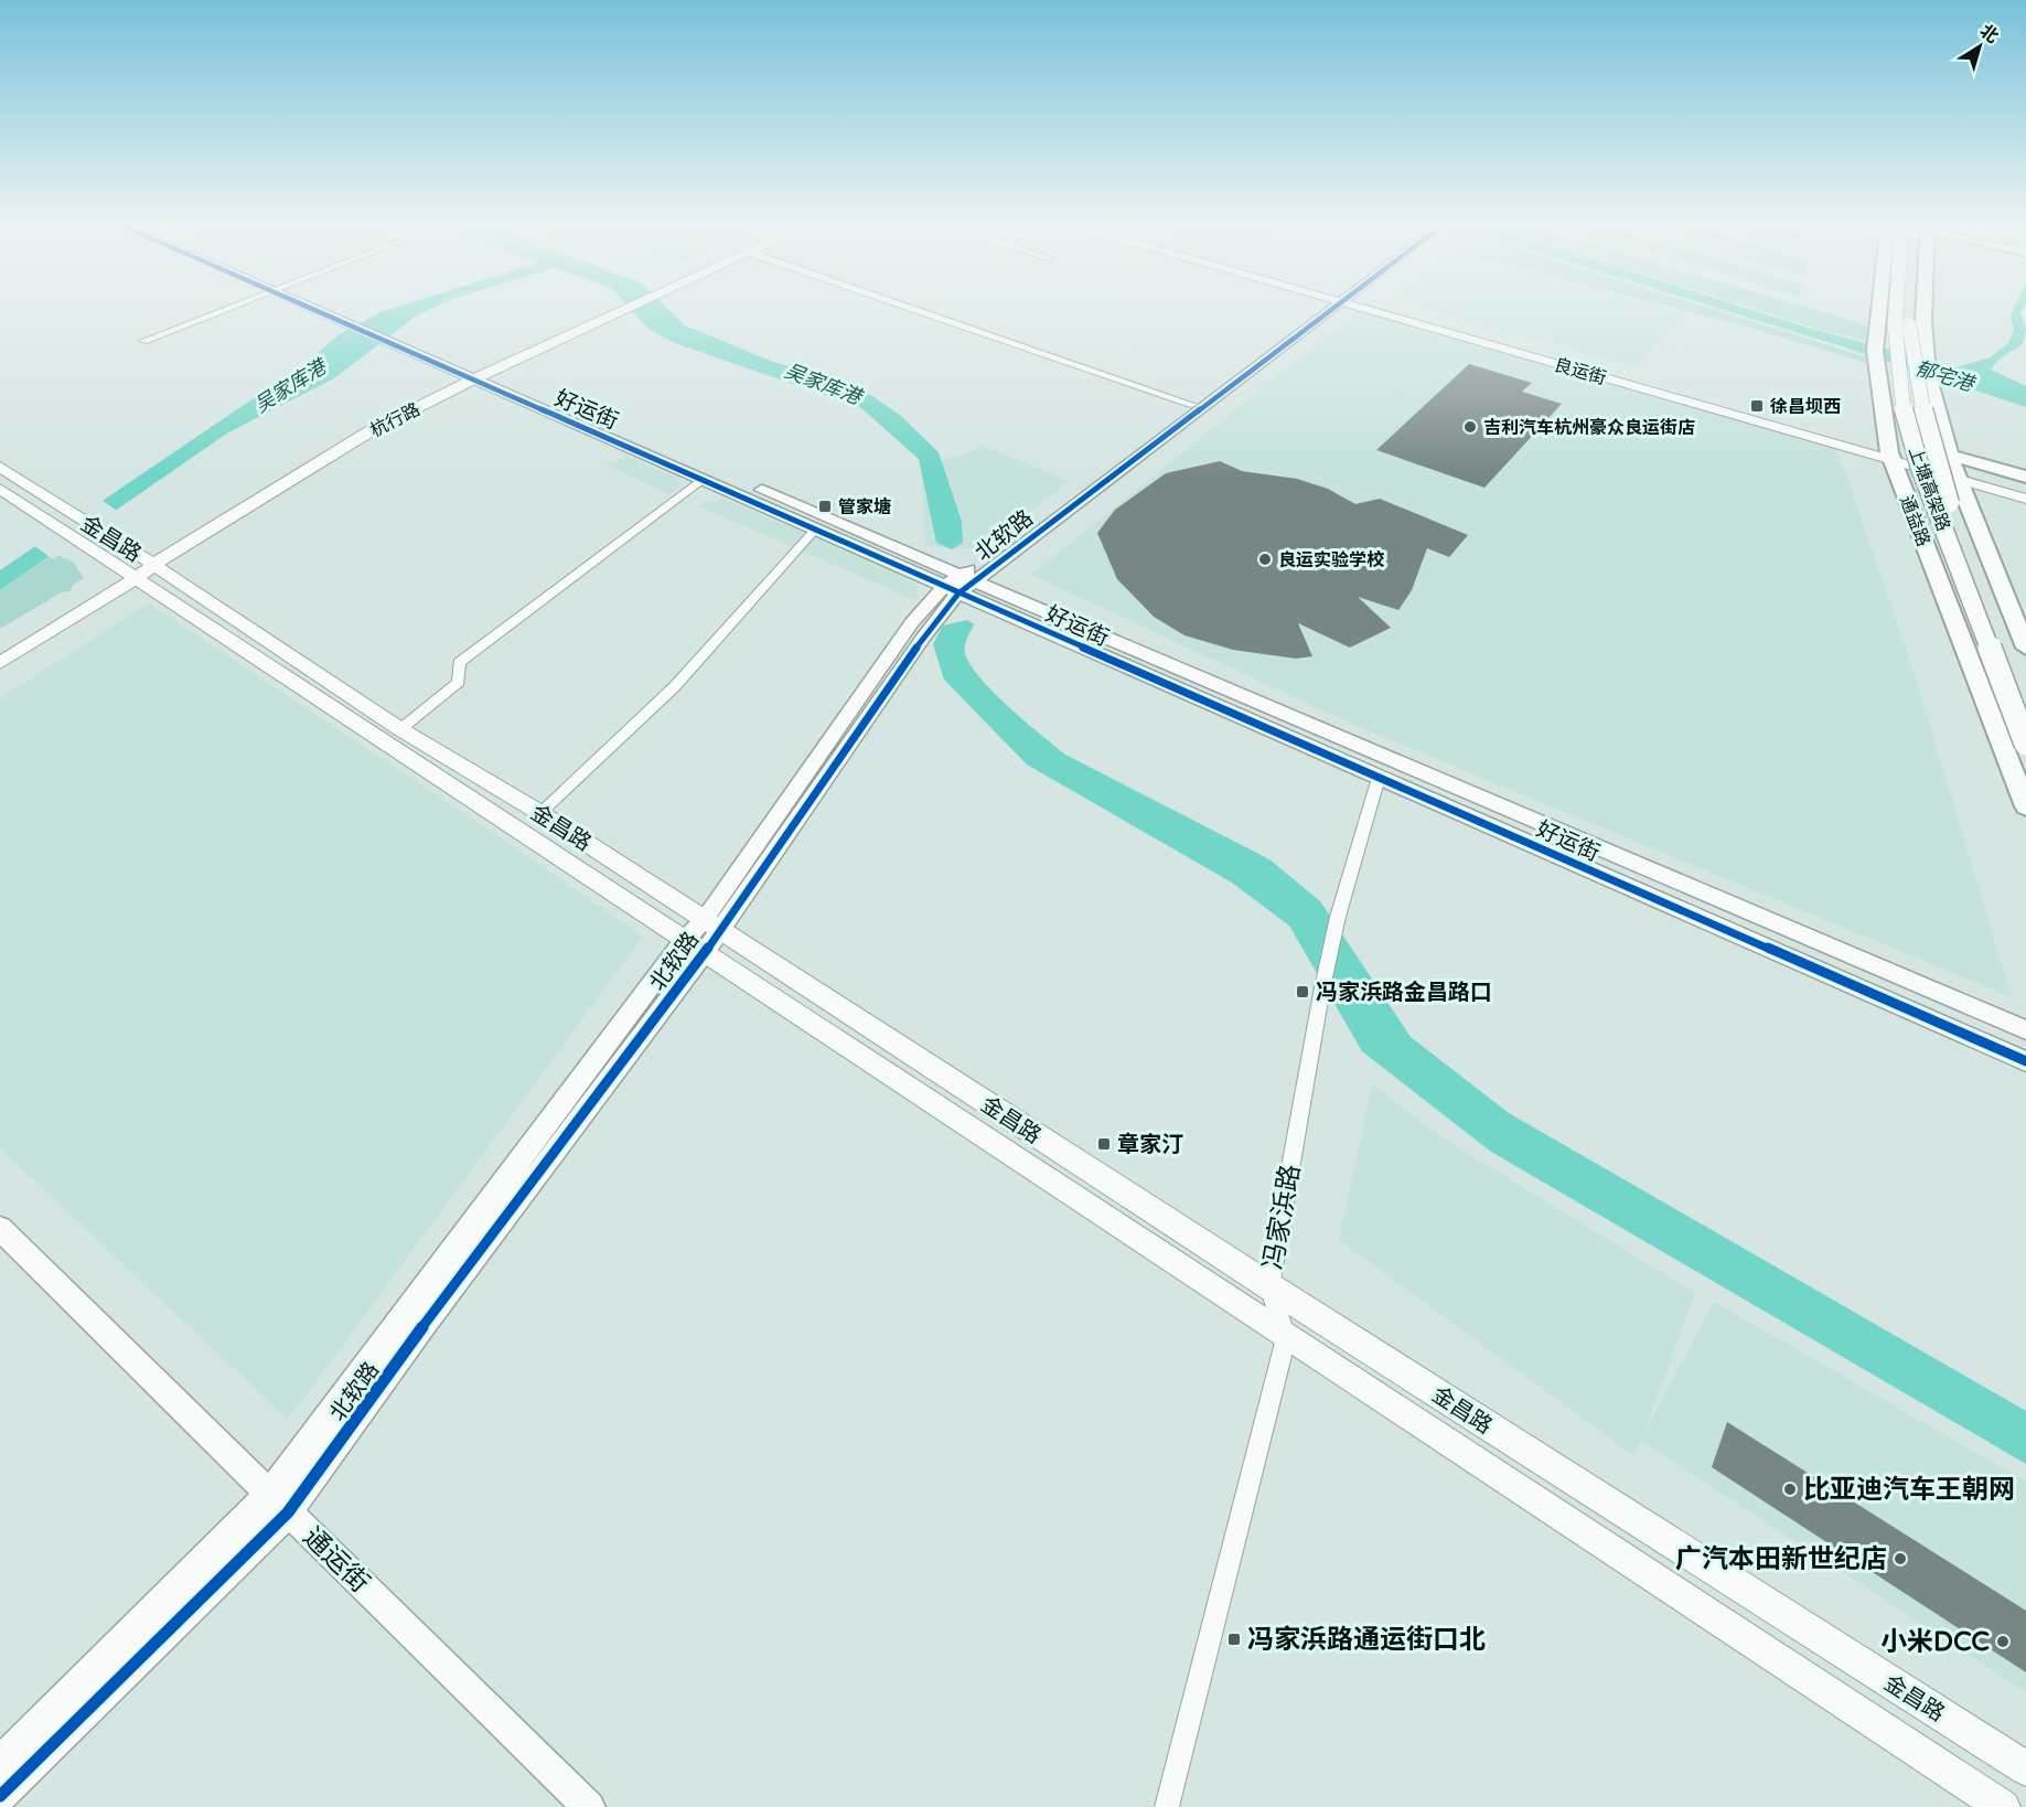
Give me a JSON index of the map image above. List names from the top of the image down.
{
  "streets": {
    "main road": [
      "良运街",
      "杭行路",
      "上塘高架路",
      "通益路",
      "金昌路"
    ],
    "street": [
      "好运街",
      "北软路",
      "冯家浜路",
      "通运街"
    ]
  },
  "crossings": [
    ["良运街", "通益路"],
    ["好运街", "杭行路"],
    ["好运街", "北软路"],
    ["好运街", "冯家浜路"],
    ["杭行路", "金昌路"],
    ["北软路", "金昌路"],
    ["北软路", "通运街"],
    ["金昌路", "冯家浜路"]
  ],
  "water": ["郁宅港", "吴家库港"],
  "places": {
    "transit": [
      "徐昌坝西",
      "管家塘",
      "冯家浜路金昌路口",
      "章家汀",
      "冯家浜路通运街口北"
    ],
    "other": [
      "吉利汽车杭州豪众良运街店",
      "良运实验学校",
      "比亚迪汽车王朝网",
      "广汽本田新世纪店",
      "小米DCC"
    ]
  },
  "north": "top right"
}
